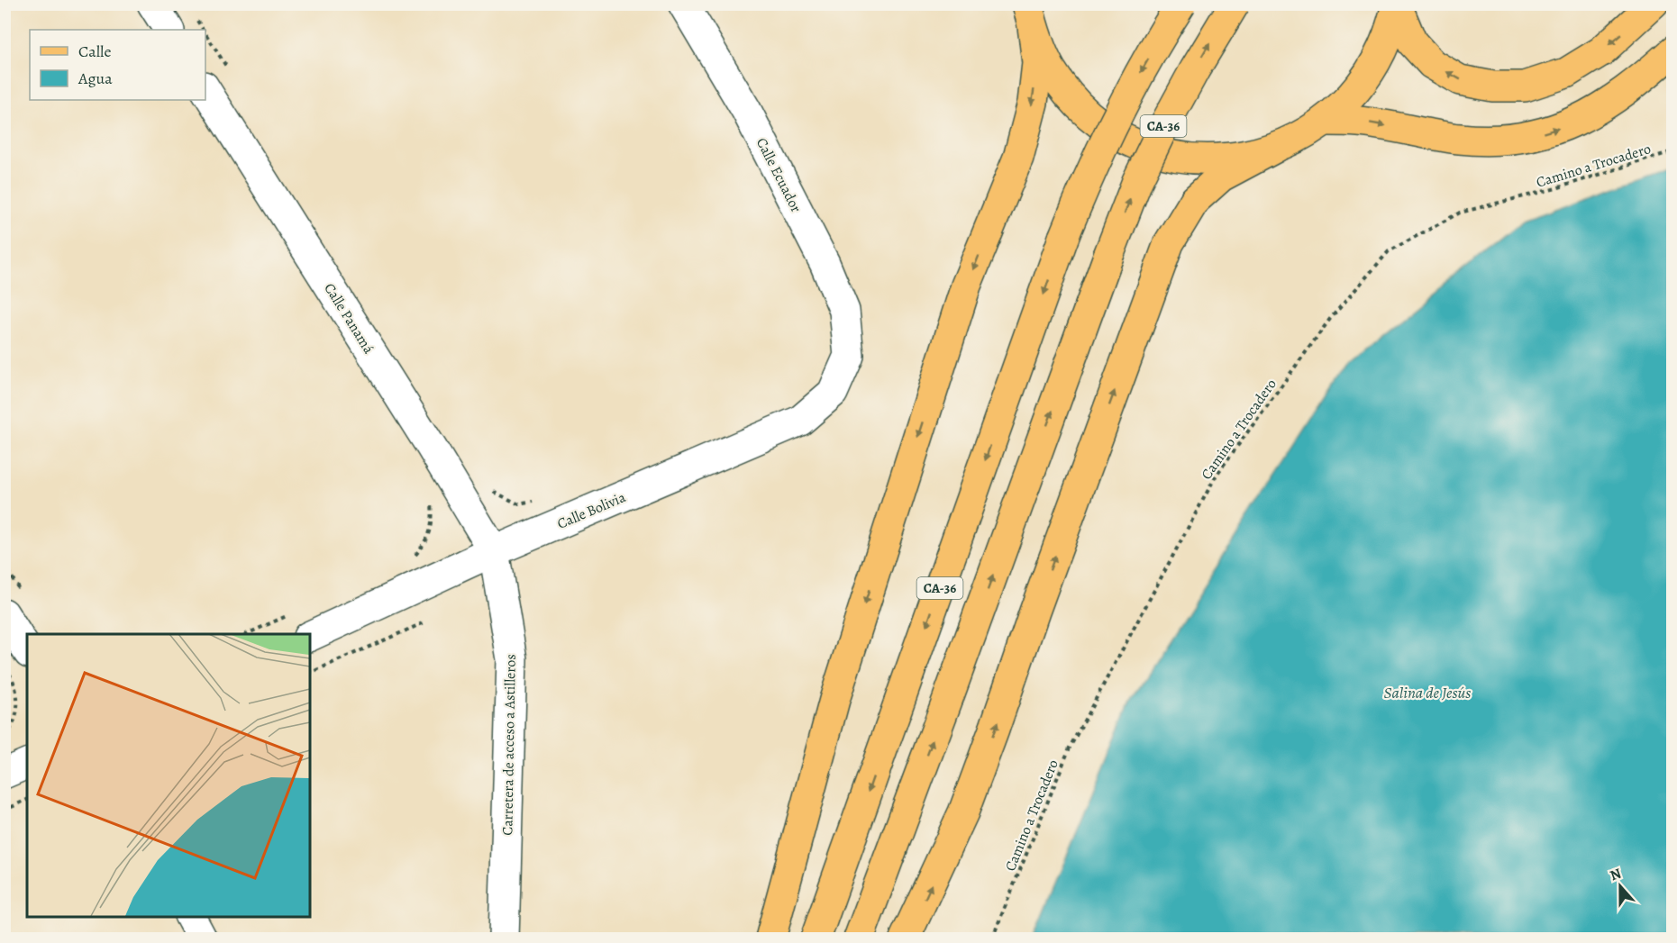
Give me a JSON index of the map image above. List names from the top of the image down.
{
  "streets": {
    "main road": ["CA-36"],
    "street": [
      "Calle Ecuador",
      "Calle Panamá",
      "Calle Bolivia",
      "Carretera de acceso a Astilleros"
    ],
    "path": ["Camino a Trocadero"]
  },
  "crossings": [
    ["Calle Ecuador", "Calle Bolivia"],
    ["Calle Panamá", "Calle Bolivia"],
    ["Calle Panamá", "Carretera de acceso a Astilleros"],
    ["Calle Bolivia", "Carretera de acceso a Astilleros"]
  ],
  "water": ["Salina de Jesús"],
  "legend": ["Calle", "Agua"],
  "north": "top"
}
